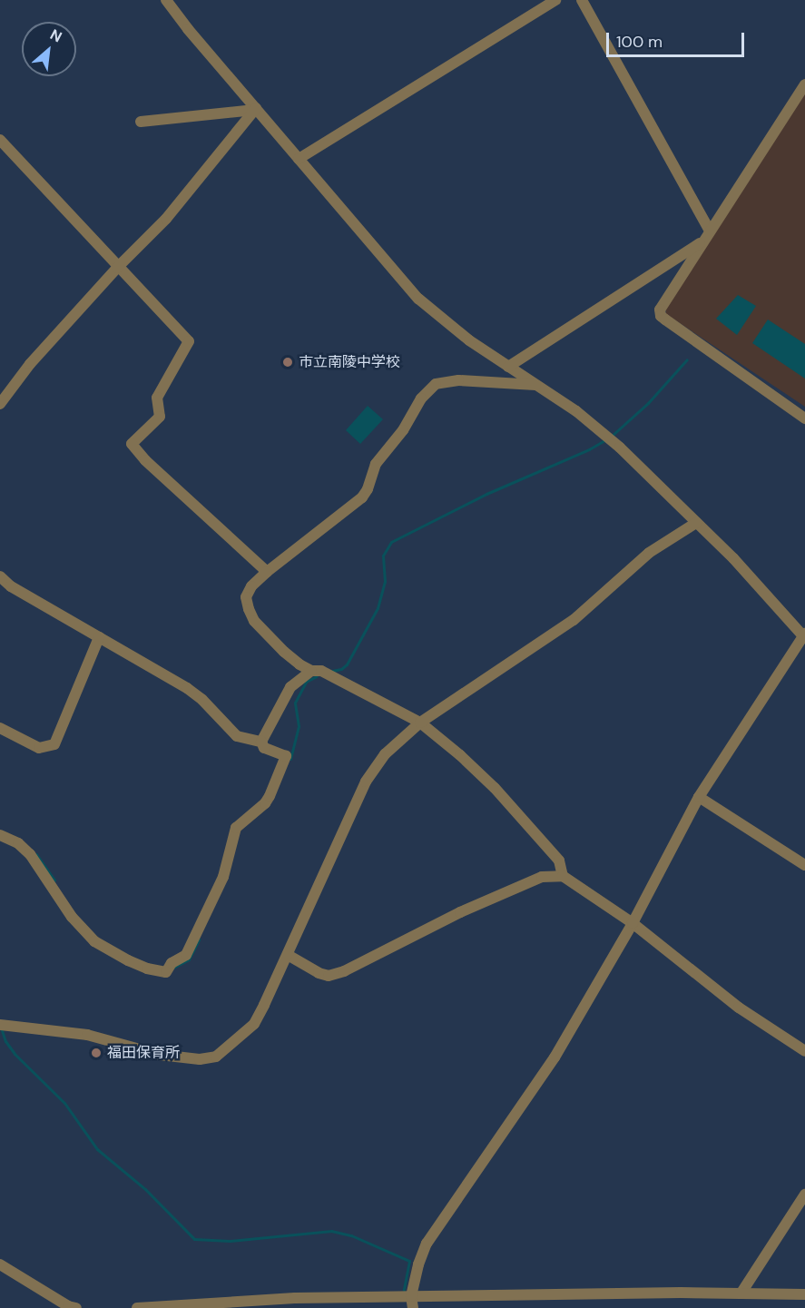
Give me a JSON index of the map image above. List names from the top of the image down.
{
  "places": ["市立南陵中学校", "福田保育所"],
  "scale_bar": "100 m",
  "north": "top right"
}
